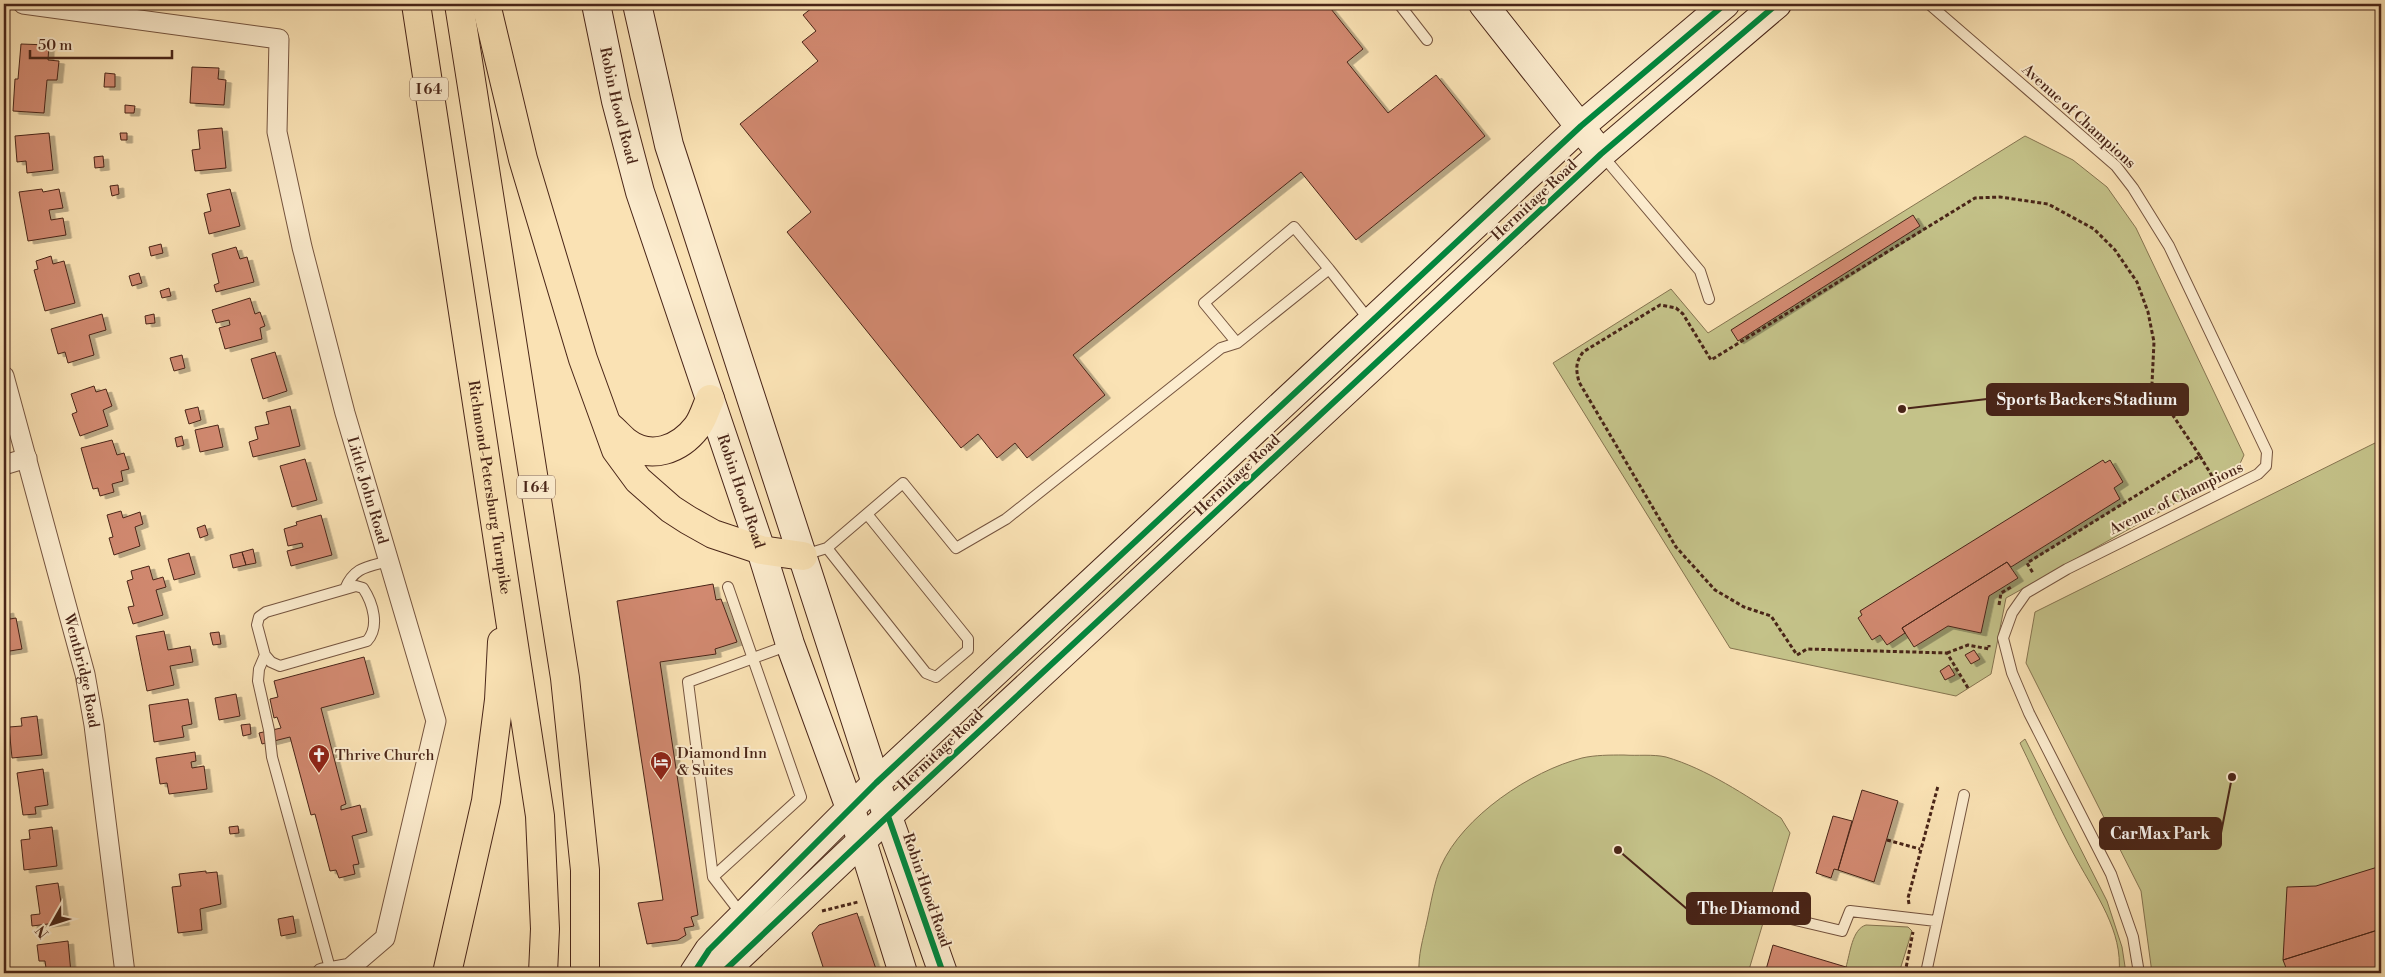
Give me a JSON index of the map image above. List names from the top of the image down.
{
  "streets": {
    "highway": ["I 64", "Richmond-Petersburg Turnpike"],
    "street": [
      "Robin Hood Road",
      "Hermitage Road",
      "Little John Road",
      "Wentbridge Road"
    ],
    "lane": ["Avenue of Champions"]
  },
  "crossings": [
    ["Robin Hood Road", "Hermitage Road"]
  ],
  "places": {
    "other": ["Sports Backers Stadium", "CarMax Park", "The Diamond"],
    "church": ["Thrive Church"],
    "hotel": ["Diamond Inn & Suites"]
  },
  "scale_bar": "50 m",
  "north": "bottom left"
}
